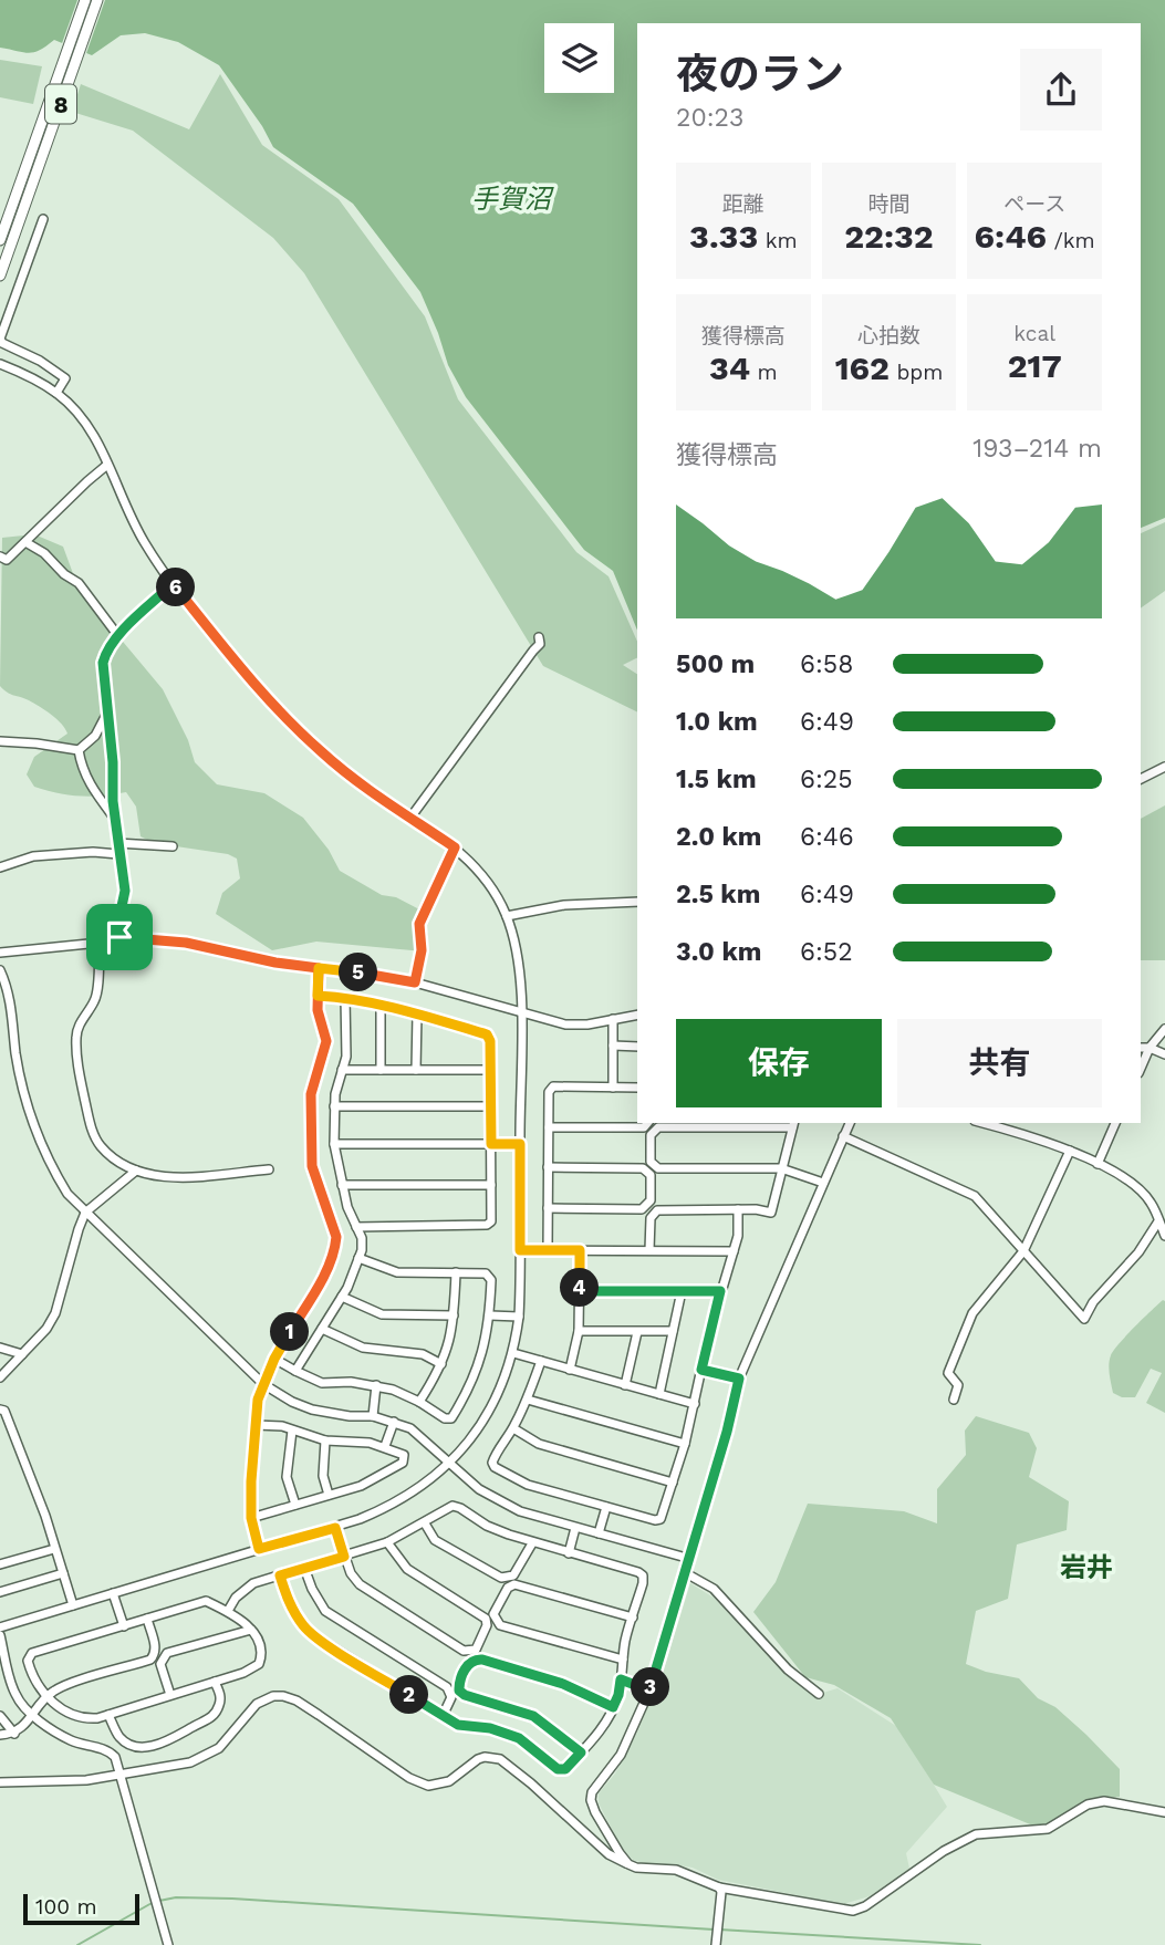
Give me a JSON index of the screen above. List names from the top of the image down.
{
  "streets": {
    "main road": ["8"]
  },
  "districts": ["岩井"],
  "water": ["手賀沼"],
  "scale_bar": "100 m",
  "page": {
    "heading": ["夜のラン", "20:23"],
    "stats": [
      ["距離", "3.33 km"],
      ["時間", "22:32"],
      ["ペース", "6:46 /km"],
      ["獲得標高", "34 m"],
      ["心拍数", "162 bpm"],
      ["kcal", "217"]
    ],
    "chart": ["獲得標高", "193–214 m"],
    "pins": [
      "6",
      "5",
      "4",
      "1",
      "3",
      "2"
    ],
    "list": [
      {
        "name": "500 m",
        "note": "6:58"
      },
      {
        "name": "1.0 km",
        "note": "6:49"
      },
      {
        "name": "1.5 km",
        "note": "6:25"
      },
      {
        "name": "2.0 km",
        "note": "6:46"
      },
      {
        "name": "2.5 km",
        "note": "6:49"
      },
      {
        "name": "3.0 km",
        "note": "6:52"
      }
    ],
    "buttons": ["保存", "共有"],
    "scale": "100 m"
  }
}
